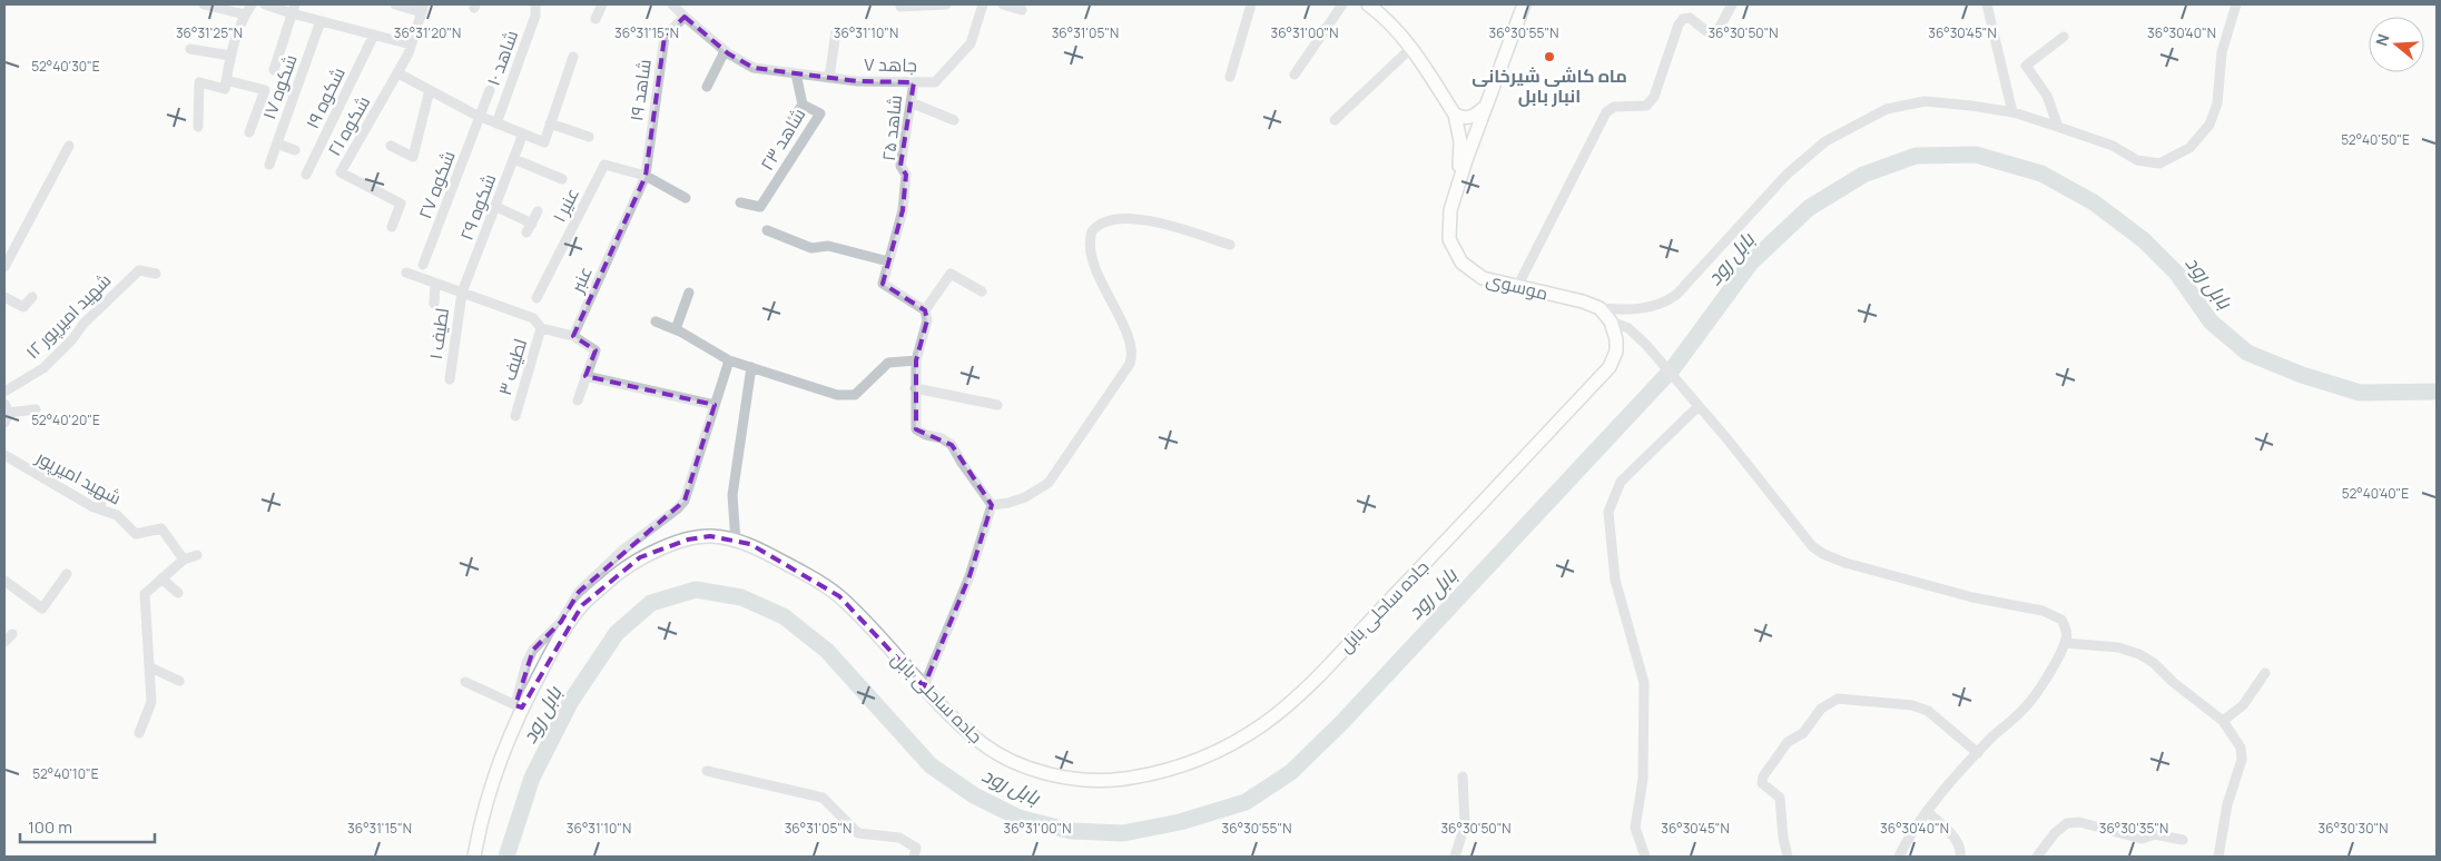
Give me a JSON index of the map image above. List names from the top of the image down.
{
  "streets": {
    "main road": ["موسوی", "جاده ساحلی بابل"],
    "street": [
      "شاهد ۱۰",
      "جاهد ۷",
      "شکوه ۱۷",
      "شاهد ۱۹",
      "شکوه ۱۹",
      "شکوه ۲۱",
      "شاهد ۲۵",
      "شاهد ۲۳",
      "شکوه ۲۷",
      "عنیر ۱",
      "شکوه ۲۹",
      "عنبر",
      "شهید امیرپور ۱۲",
      "لطیف ۱",
      "لطیف ۳",
      "شهید امیرپور"
    ]
  },
  "crossings": [
    ["جاهد ۷", "شاهد ۲۵"],
    ["جاهد ۷", "شاهد ۲۳"],
    ["شاهد ۱۹", "عنیر ۱"],
    ["شاهد ۱۹", "عنبر"],
    ["عنیر ۱", "عنبر"],
    ["شکوه ۲۹", "لطیف ۱"],
    ["موسوی", "جاده ساحلی بابل"]
  ],
  "water": ["بابل رود"],
  "places": ["ماه کاشی شیرخانی انبار بابل"],
  "scale_bar": "100 m",
  "north": "left",
  "coordinates": [
    "36°31'25\"N",
    "36°31'20\"N",
    "36°31'15\"N",
    "36°31'10\"N",
    "36°31'05\"N",
    "36°31'00\"N",
    "36°30'55\"N",
    "36°30'50\"N",
    "36°30'45\"N",
    "36°30'40\"N",
    "52°40'30\"E",
    "52°40'50\"E",
    "52°40'20\"E",
    "52°40'40\"E",
    "52°40'10\"E",
    "36°30'35\"N",
    "36°30'30\"N"
  ]
}
